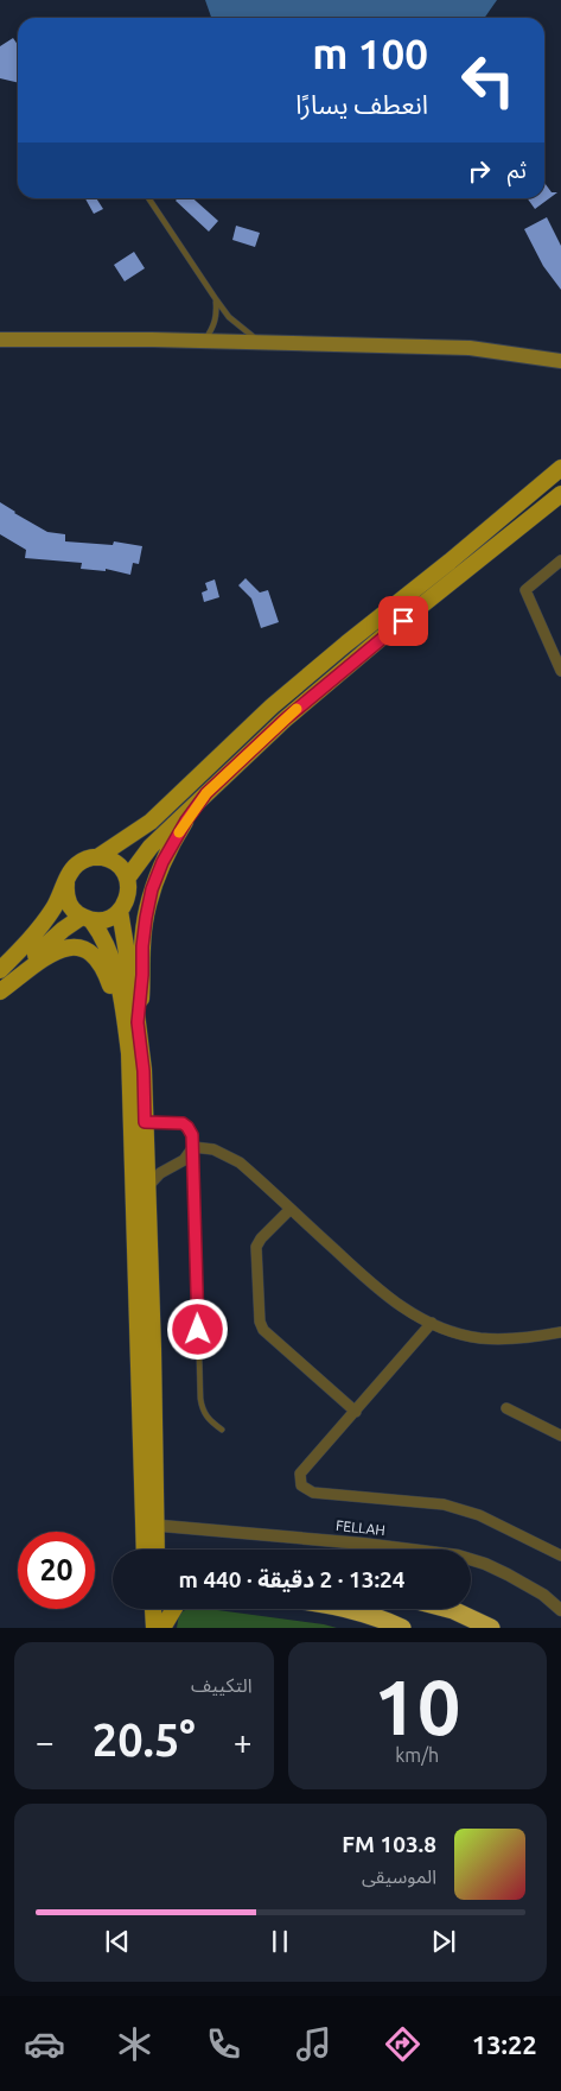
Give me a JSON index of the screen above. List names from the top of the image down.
{
  "streets": {
    "street": ["FELLAH"]
  },
  "page": {
    "turn": ["100 m", "انعطف يسارًا"],
    "then": "ثم",
    "limit": "20",
    "trip": "13:24 · 2 دقيقة · 440 m",
    "tile": [
      ["10", "km/h"],
      "التكييف"
    ],
    "heat": ["−", "20.5°", "+"],
    "song": ["103.8 FM", "الموسيقى"],
    "tabs": "13:22"
  }
}
